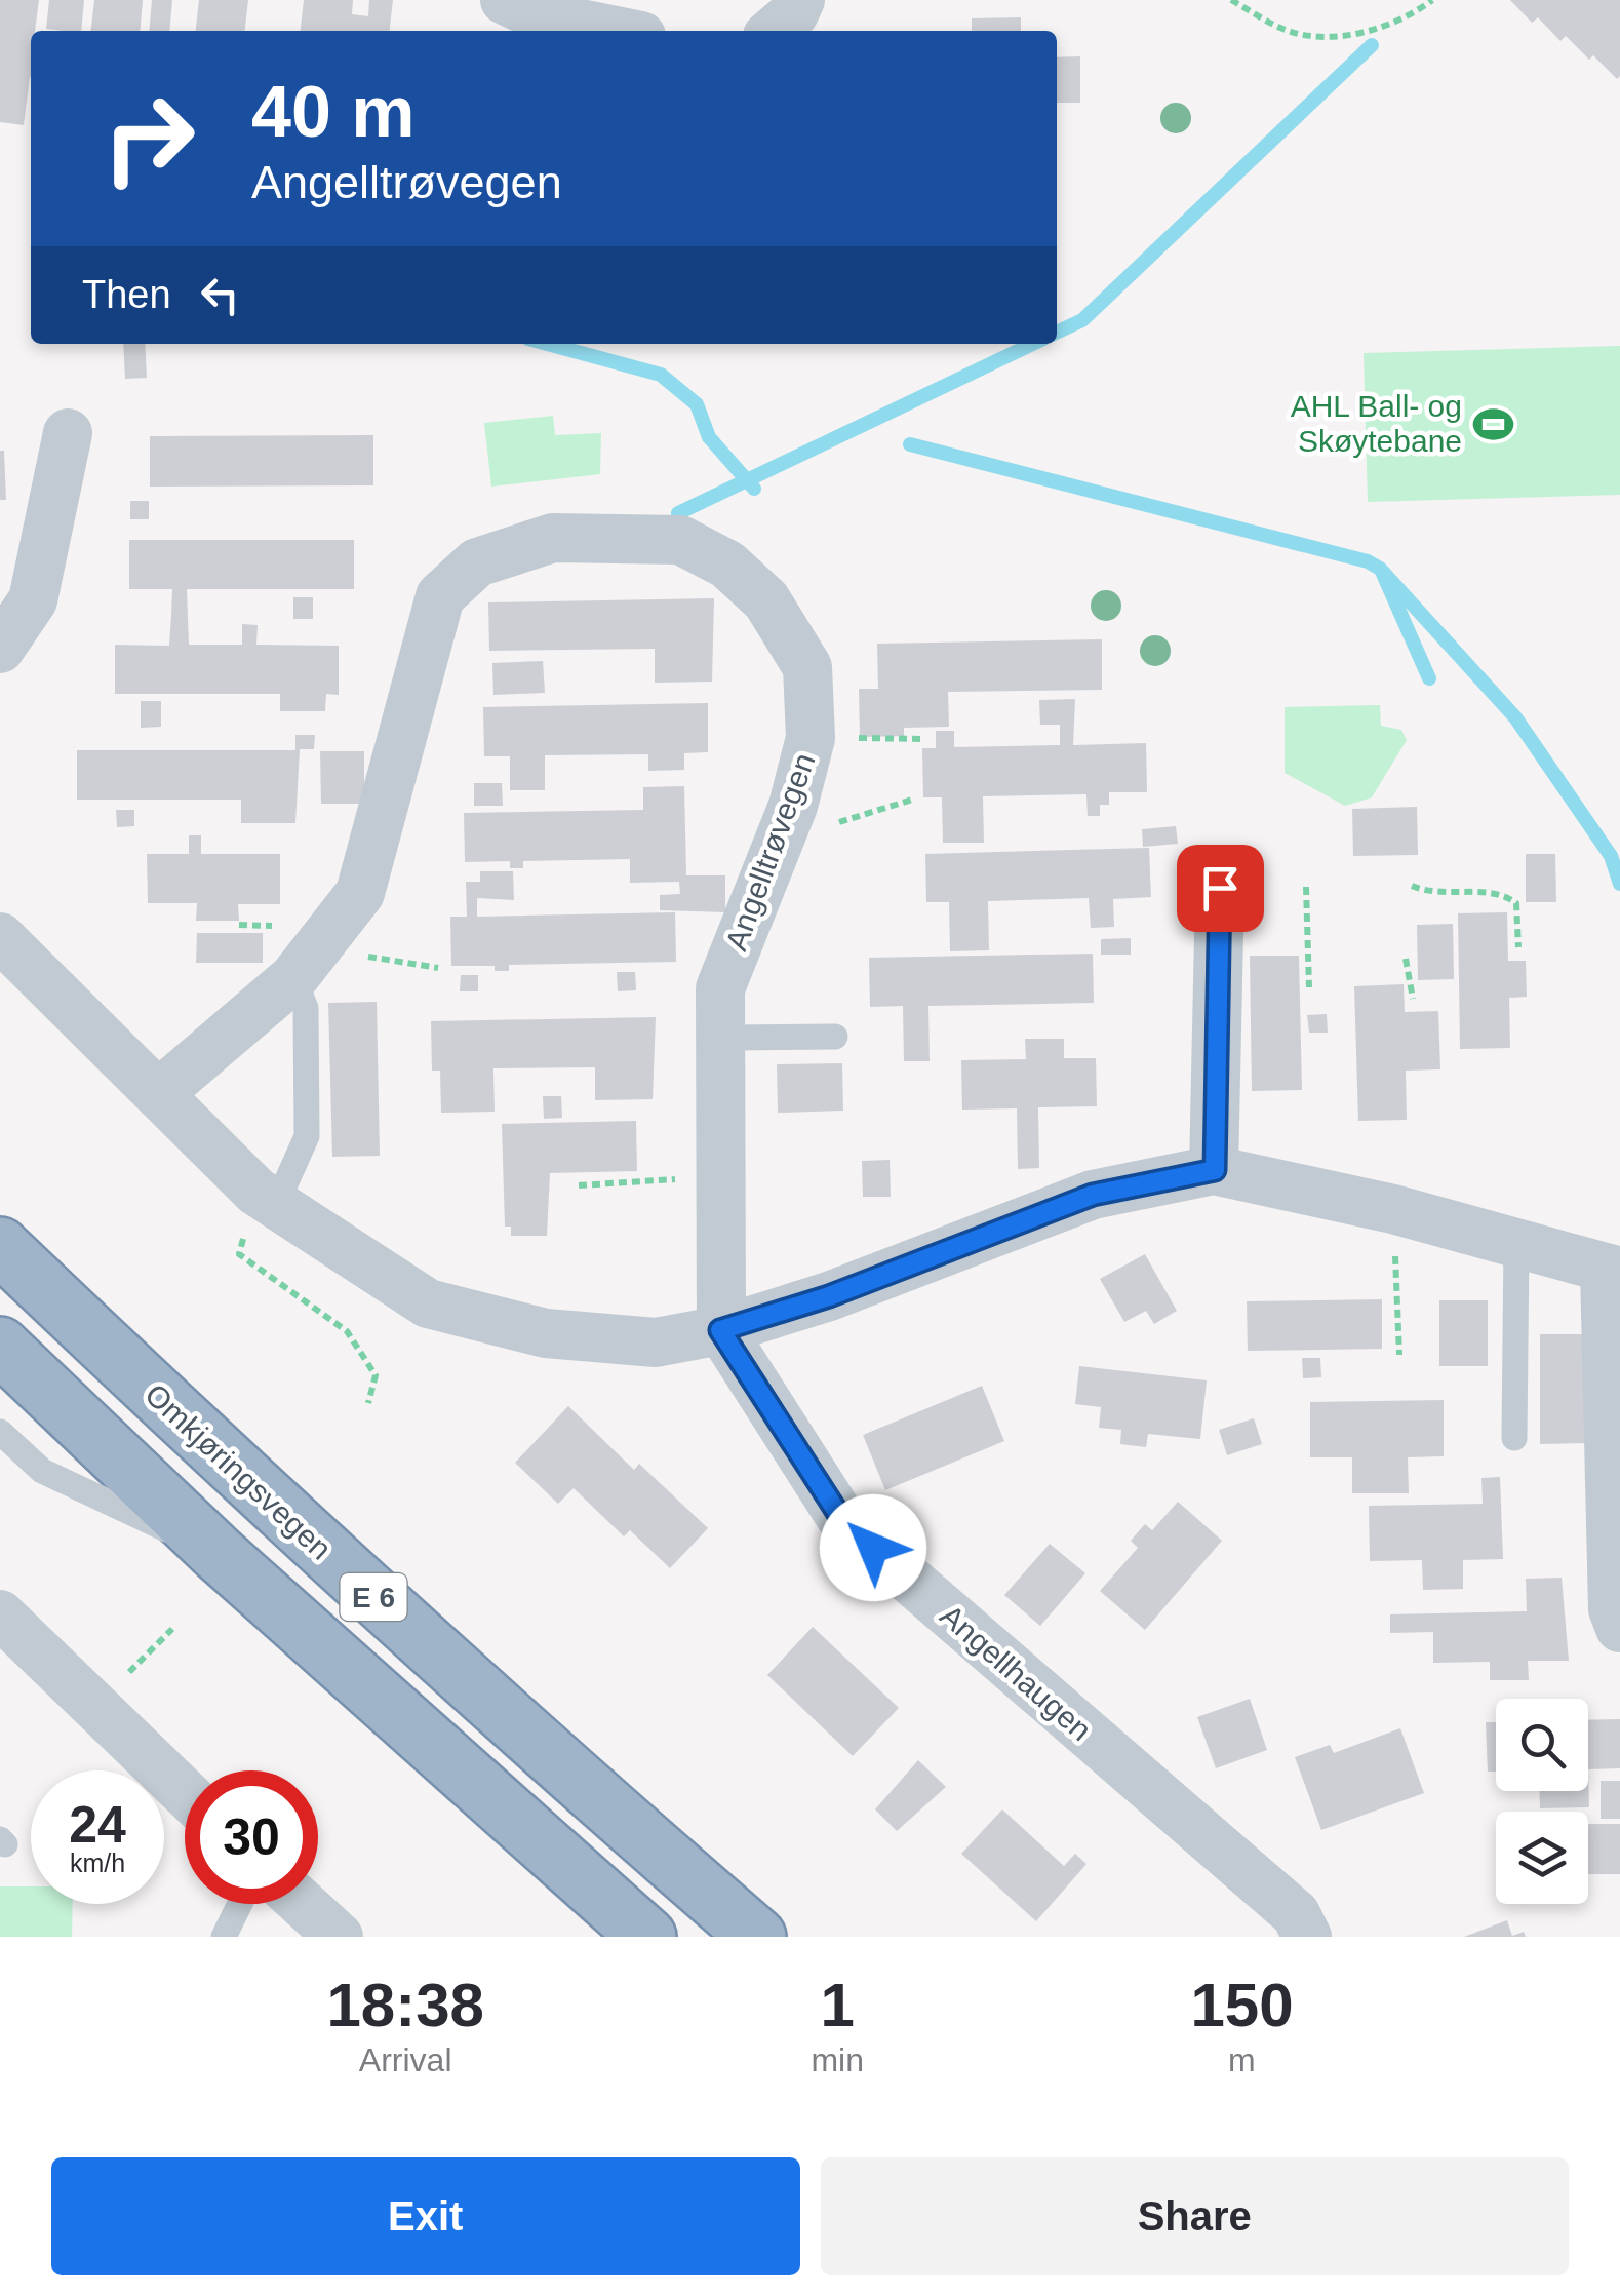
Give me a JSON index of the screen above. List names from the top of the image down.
{
  "streets": {
    "highway": ["Omkjøringsvegen", "E 6"],
    "street": ["Angelltrøvegen", "Angellhaugen"]
  },
  "crossings": [
    ["Angelltrøvegen", "Angellhaugen"]
  ],
  "places": {
    "sports": ["AHL Ball- og Skøytebane"]
  },
  "page": {
    "turn": ["40 m", "Angelltrøvegen"],
    "then": "Then",
    "speed": "24 km/h",
    "limit": "30",
    "eta": [
      "18:38",
      "Arrival",
      "1",
      "min",
      "150",
      "m"
    ],
    "buttons": ["Exit", "Share"]
  }
}
